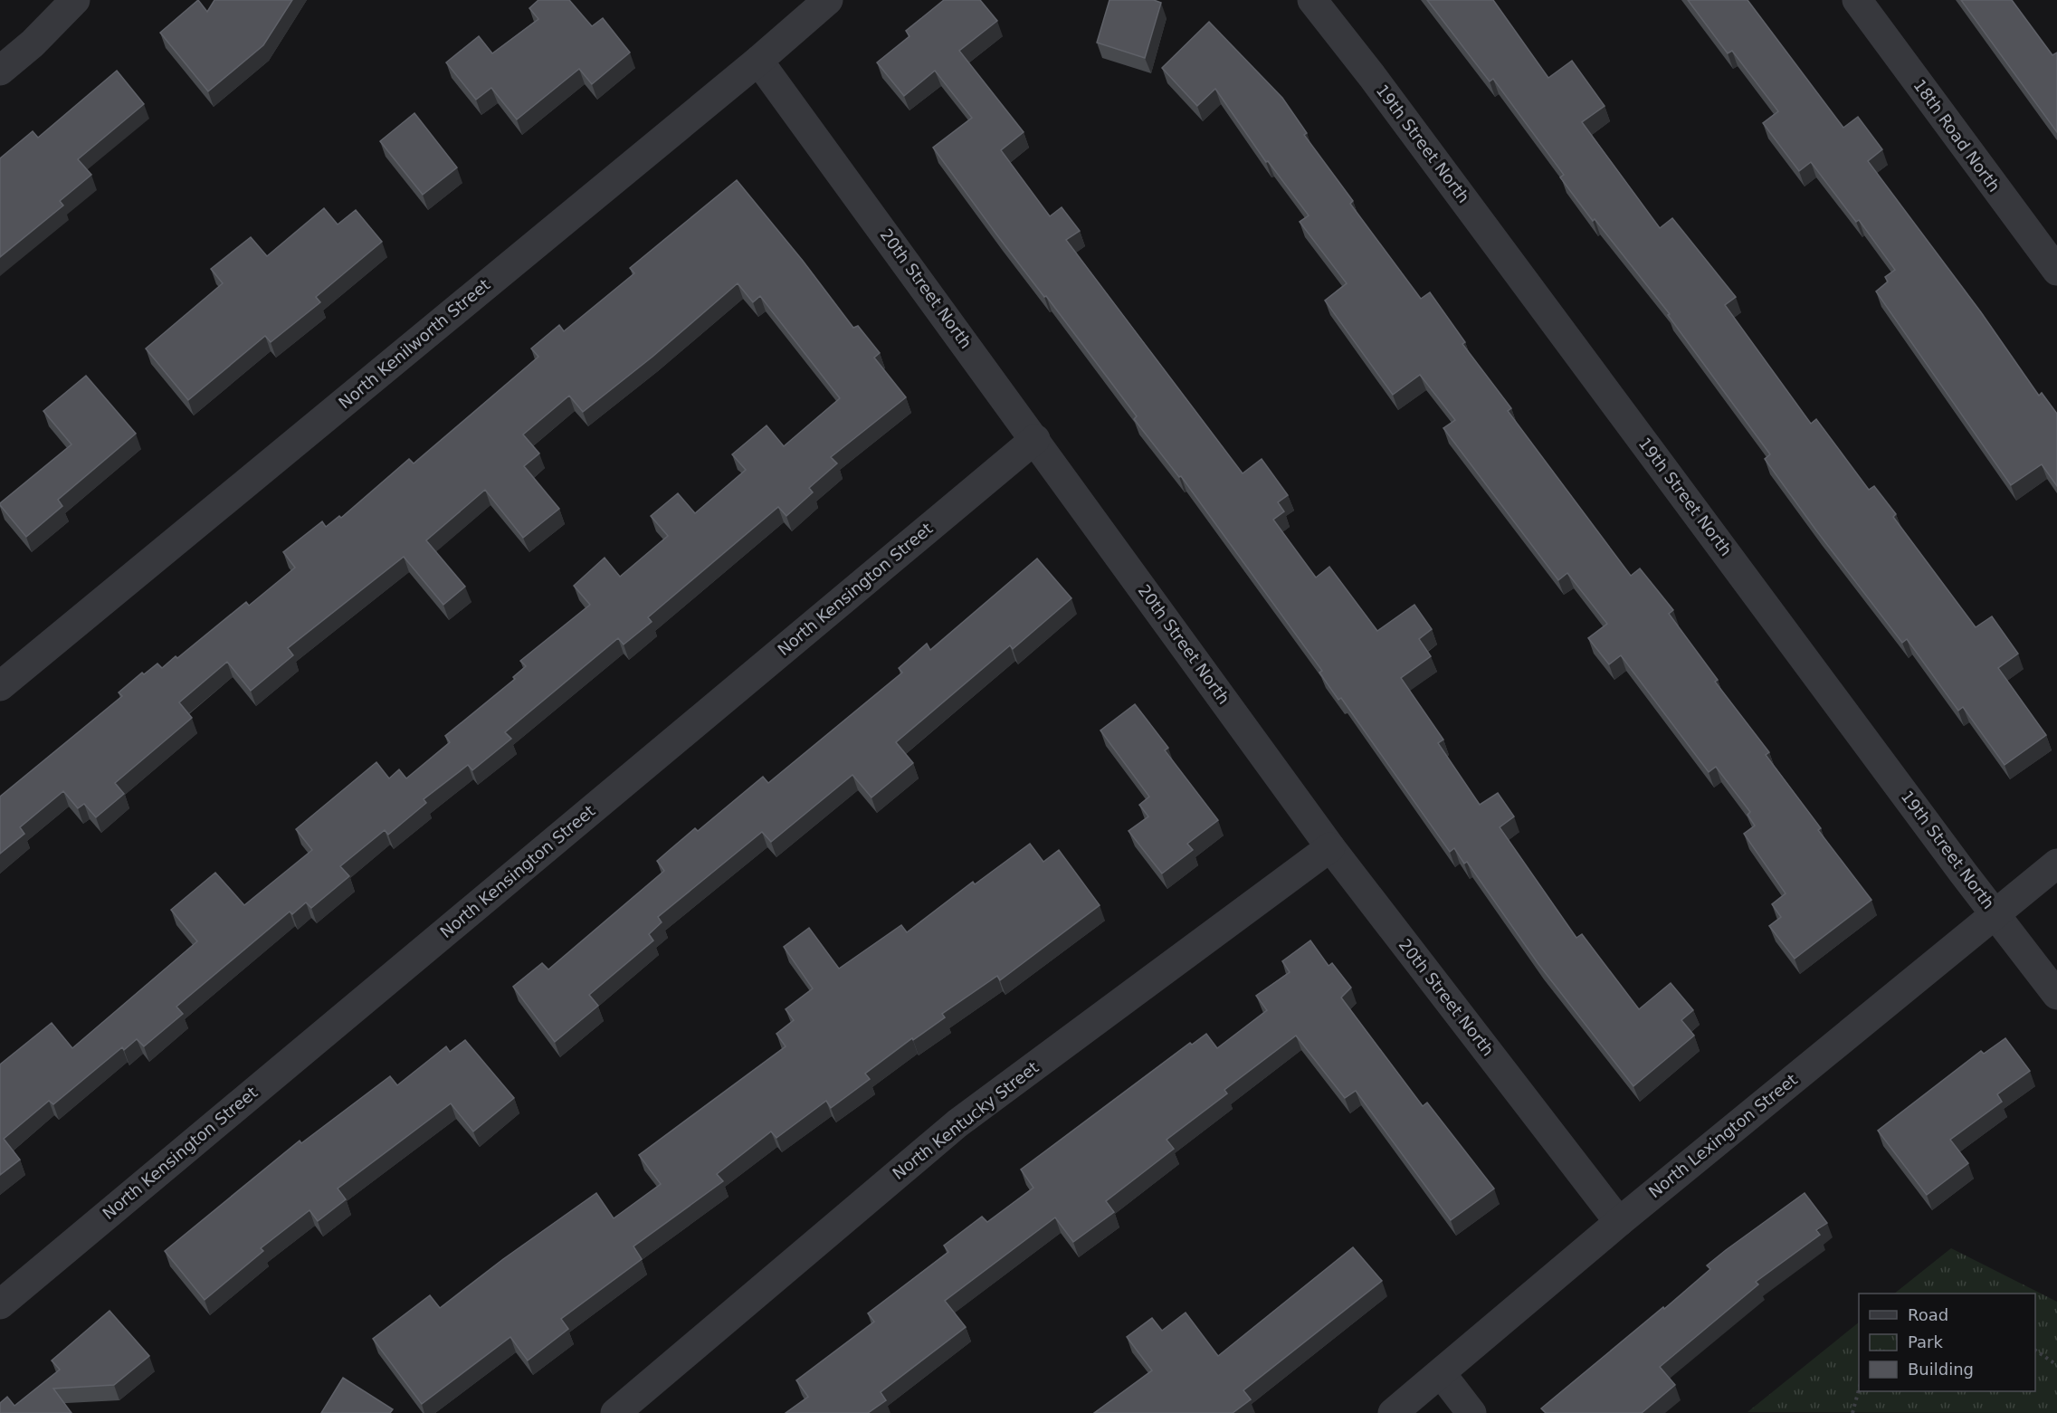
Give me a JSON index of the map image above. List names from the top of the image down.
{
  "streets": {
    "street": [
      "18th Road North",
      "19th Street North",
      "20th Street North",
      "North Kenilworth Street",
      "North Kensington Street",
      "North Kentucky Street",
      "North Lexington Street"
    ]
  },
  "crossings": [
    ["19th Street North", "North Lexington Street"],
    ["20th Street North", "North Kenilworth Street"],
    ["20th Street North", "North Kensington Street"],
    ["20th Street North", "North Kentucky Street"],
    ["20th Street North", "North Lexington Street"]
  ],
  "legend": ["Road", "Park", "Building"]
}
